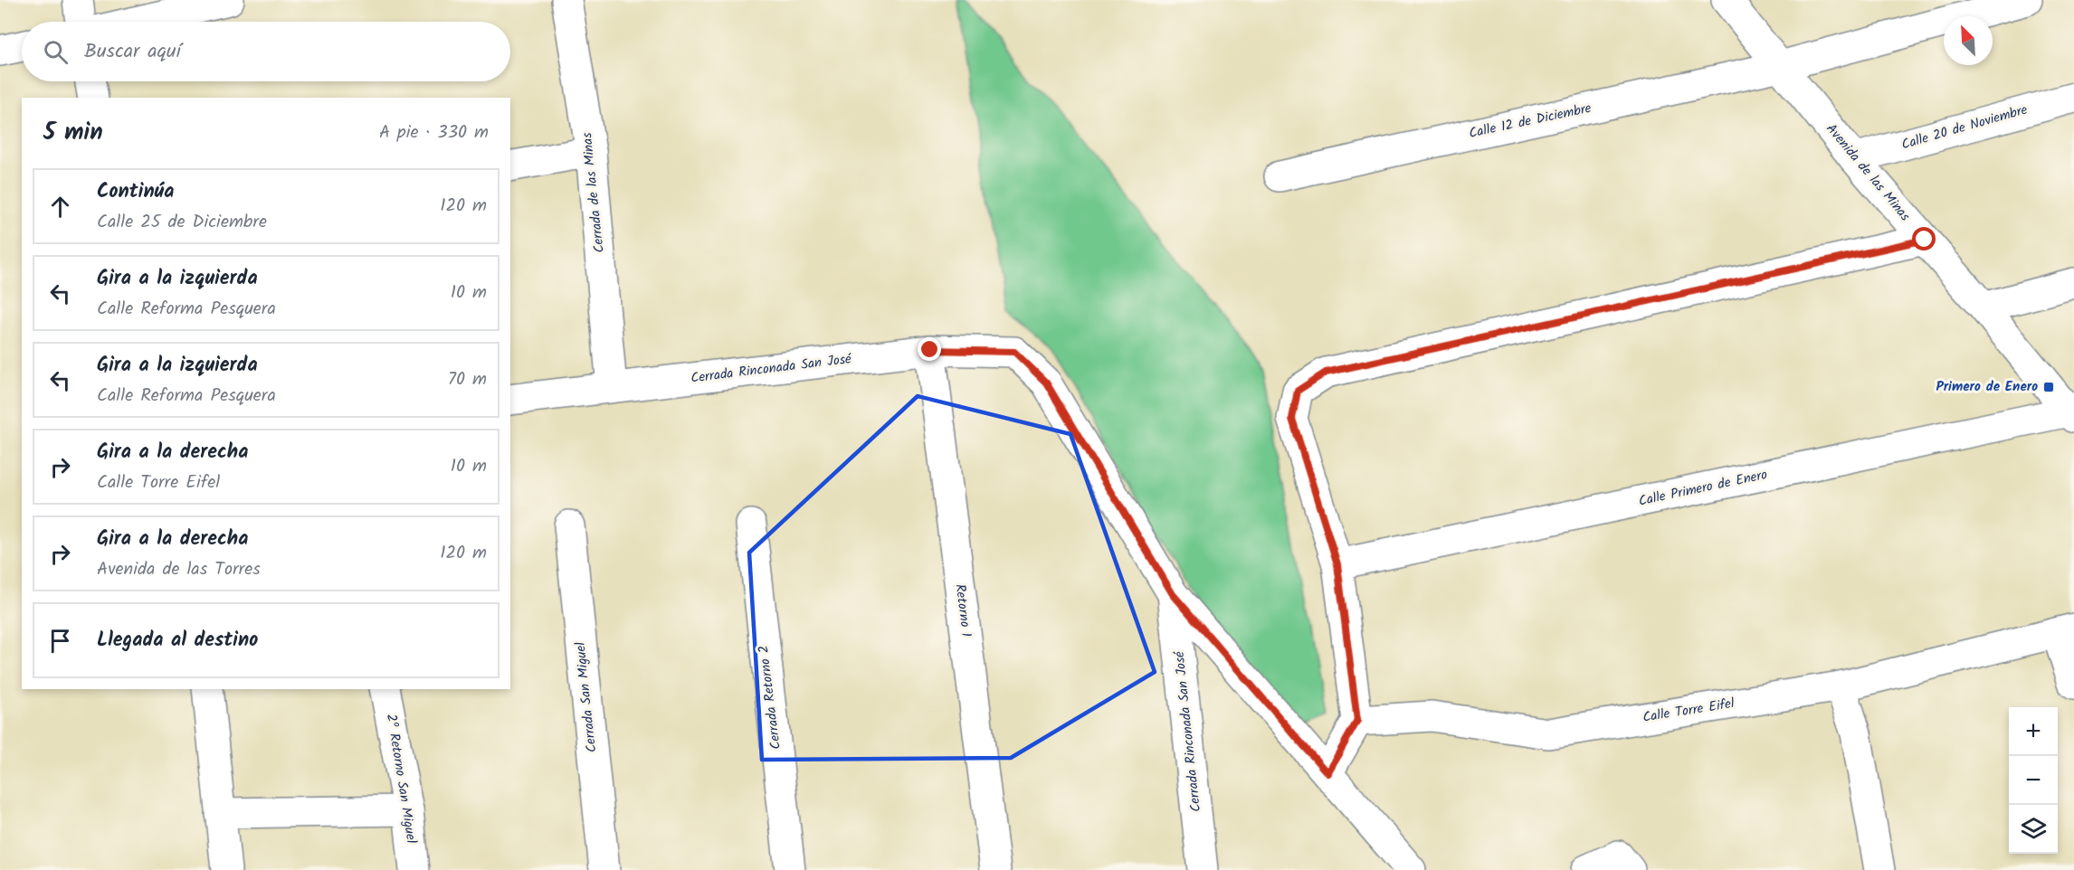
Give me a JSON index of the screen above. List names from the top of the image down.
{
  "streets": {
    "street": [
      "Calle 12 de Diciembre",
      "Calle 20 de Noviembre",
      "Avenida de las Minas",
      "Cerrada de las Minas",
      "Cerrada Rinconada San José",
      "Calle Primero de Enero",
      "Retorno 1",
      "Cerrada San Miguel",
      "Cerrada Retorno 2",
      "Calle Torre Eifel",
      "2º Retorno San Miguel"
    ]
  },
  "crossings": [
    ["Calle 12 de Diciembre", "Avenida de las Minas"],
    ["Calle 20 de Noviembre", "Avenida de las Minas"],
    ["Avenida de las Minas", "Calle Primero de Enero"],
    ["Cerrada de las Minas", "Cerrada Rinconada San José"],
    ["Cerrada Rinconada San José", "Retorno 1"]
  ],
  "places": {
    "transit": ["Primero de Enero"]
  },
  "north": "top left",
  "page": {
    "search": "Buscar aquí",
    "heading": ["5 min", "A pie · 330 m"],
    "list": [
      ["Continúa", "Calle 25 de Diciembre", "120 m"],
      ["Gira a la izquierda", "Calle Reforma Pesquera", "10 m"],
      ["Gira a la izquierda", "Calle Reforma Pesquera", "70 m"],
      ["Gira a la derecha", "Calle Torre Eifel", "10 m"],
      ["Gira a la derecha", "Avenida de las Torres", "120 m"],
      "Llegada al destino"
    ],
    "map_buttons": ["+", "−"]
  }
}
